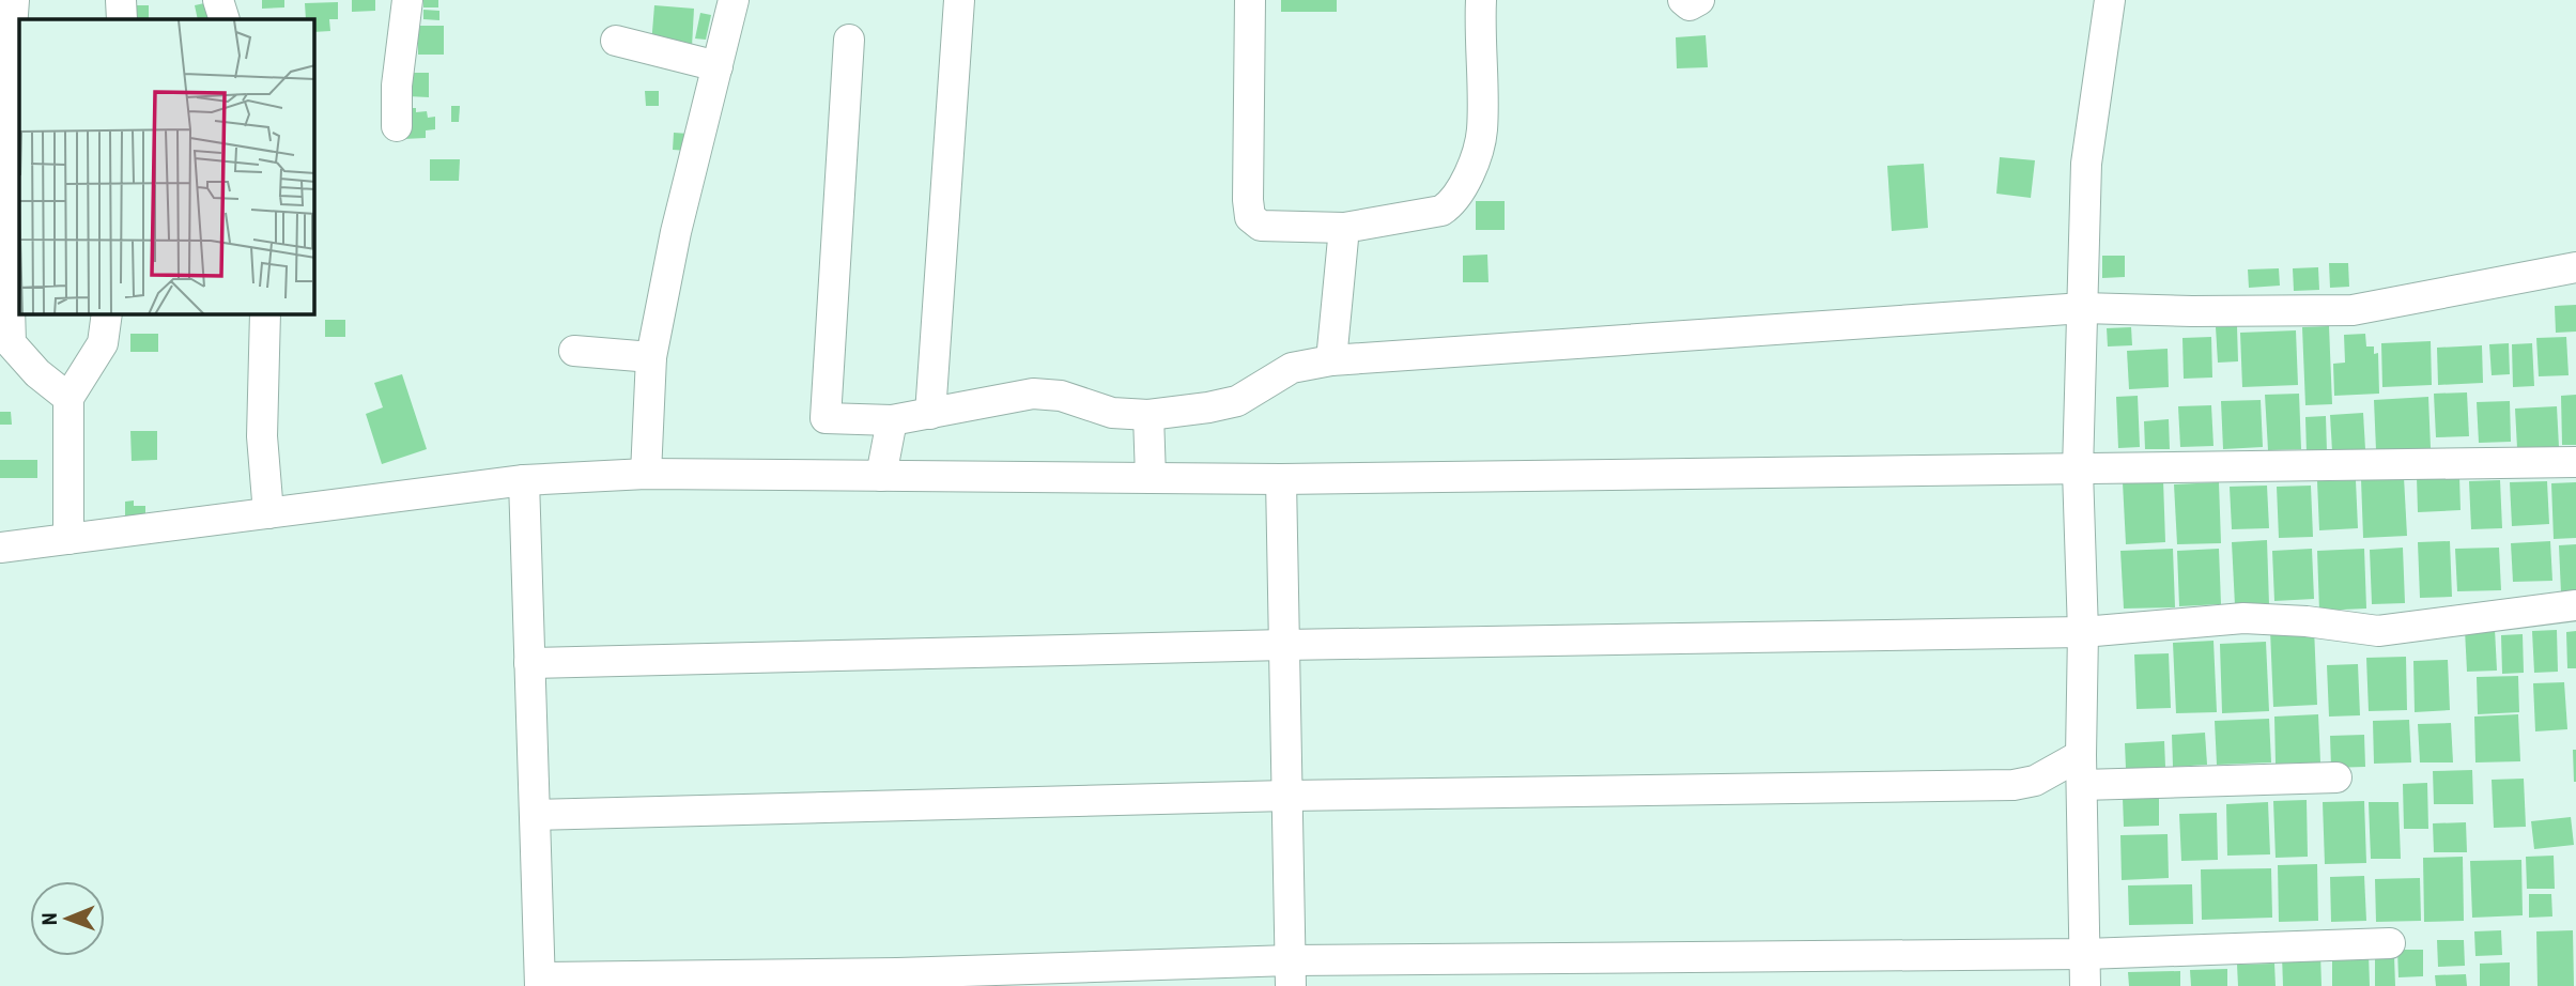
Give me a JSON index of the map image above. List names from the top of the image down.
{
  "north": "left"
}
